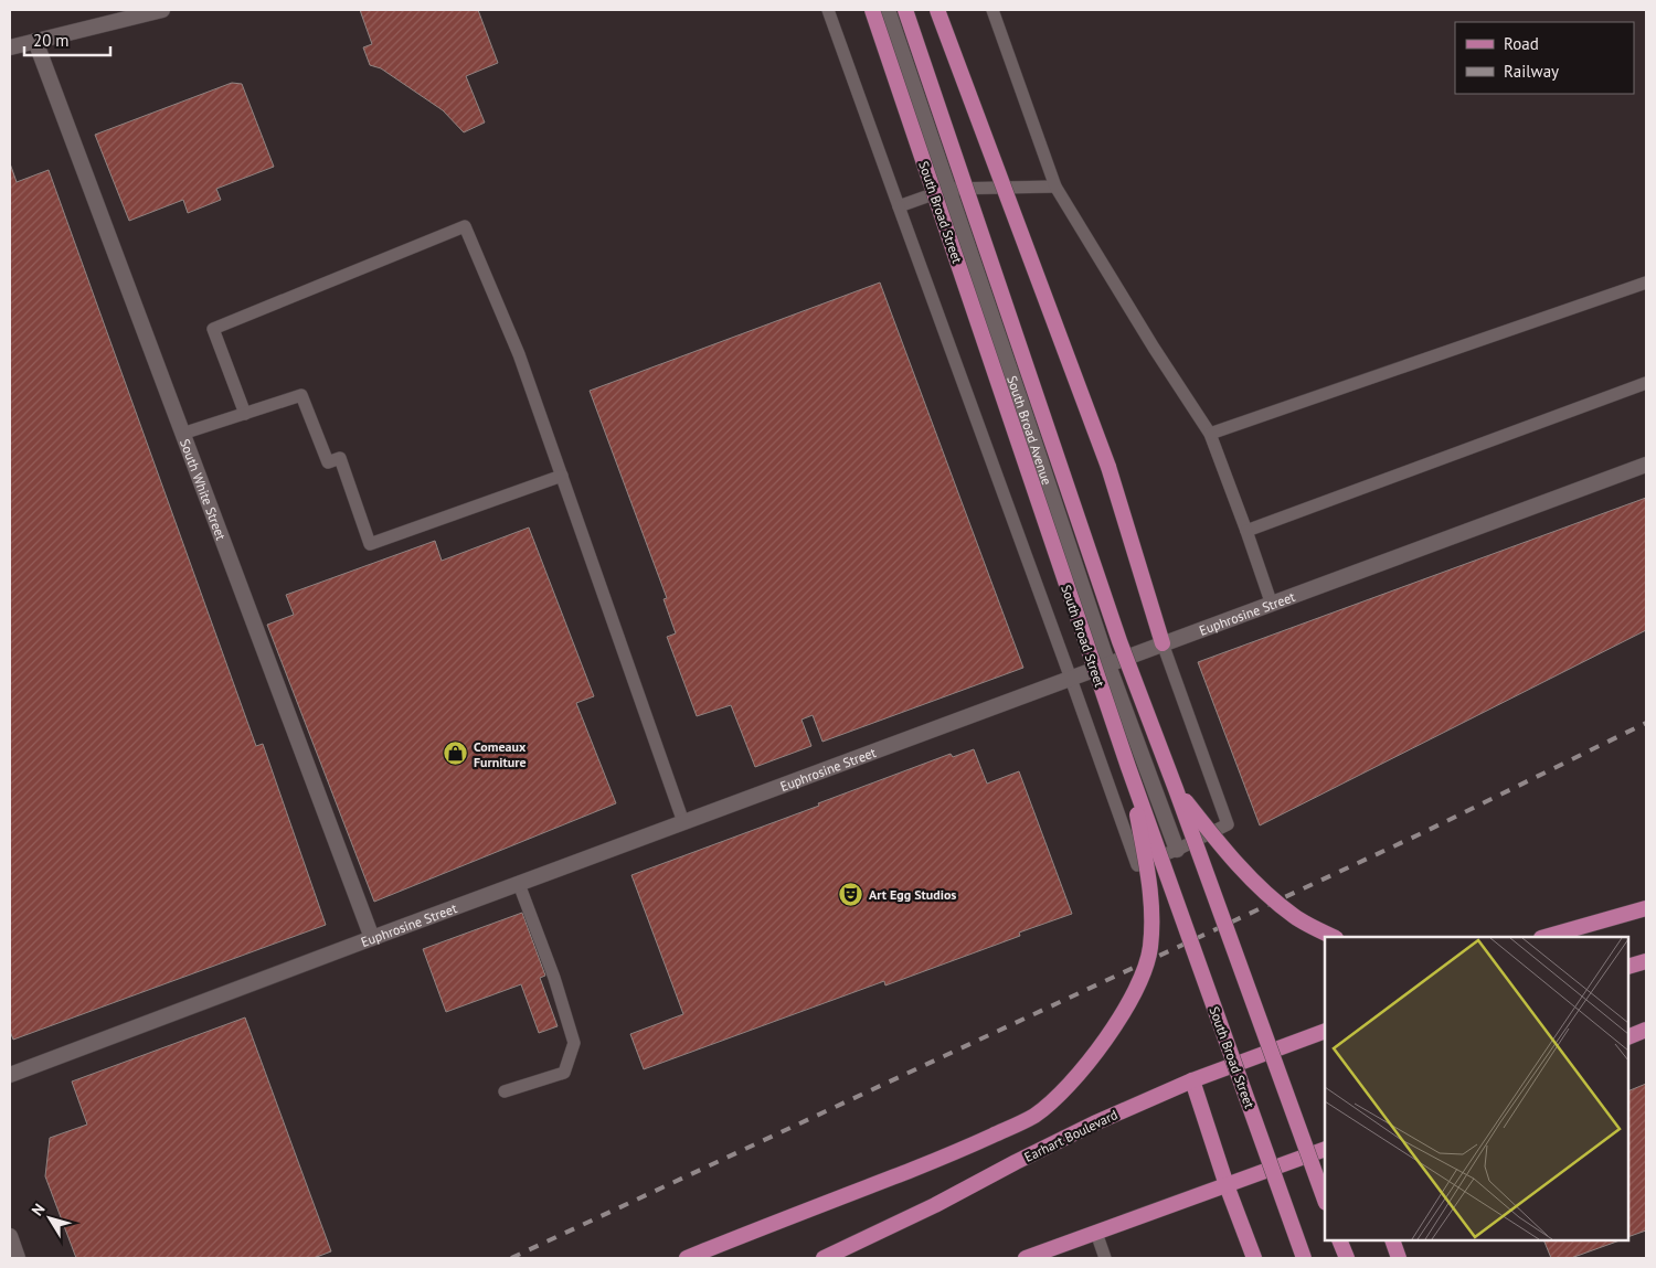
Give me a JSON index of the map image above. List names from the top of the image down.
{
  "streets": {
    "main road": ["South Broad Street", "Earhart Boulevard"],
    "street": ["South Broad Avenue", "South White Street", "Euphrosine Street"]
  },
  "crossings": [
    ["South Broad Avenue", "Euphrosine Street"],
    ["South White Street", "Euphrosine Street"]
  ],
  "places": {
    "shop": ["Comeaux Furniture"],
    "theatre": ["Art Egg Studios"]
  },
  "legend": ["Road", "Railway"],
  "scale_bar": "20 m",
  "north": "top left"
}
